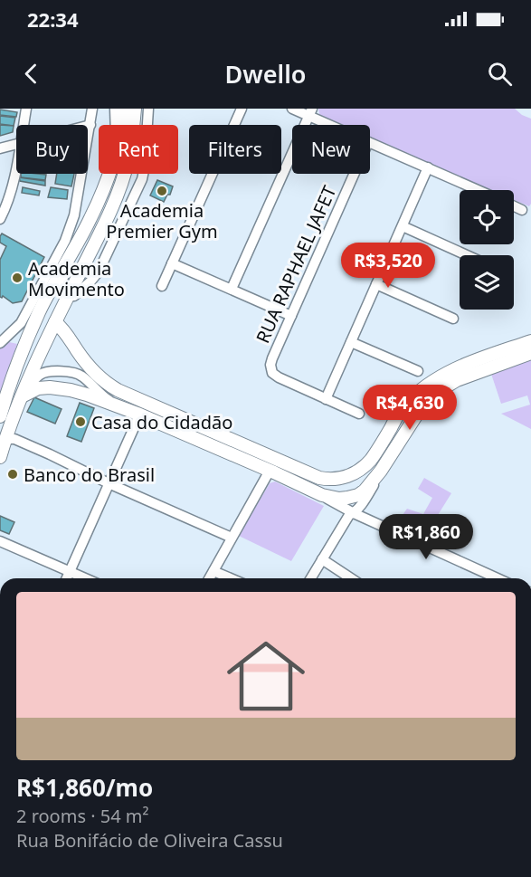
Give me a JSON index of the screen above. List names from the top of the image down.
{
  "streets": {
    "street": ["RUA RAPHAEL JAFET"]
  },
  "places": [
    "Academia Premier Gym",
    "Academia Movimento",
    "Casa do Cidadão",
    "Banco do Brasil"
  ],
  "page": {
    "status": "22:34",
    "header": "Dwello",
    "chip": [
      "Buy",
      "Rent",
      "Filters",
      "New"
    ],
    "price": ["R$3,520", "R$4,630", "R$1,860"],
    "list": [
      {
        "name": "R$1,860/mo",
        "note": "2 rooms · 54 m² · Rua Bonifácio de Oliveira Cassu"
      }
    ]
  }
}
